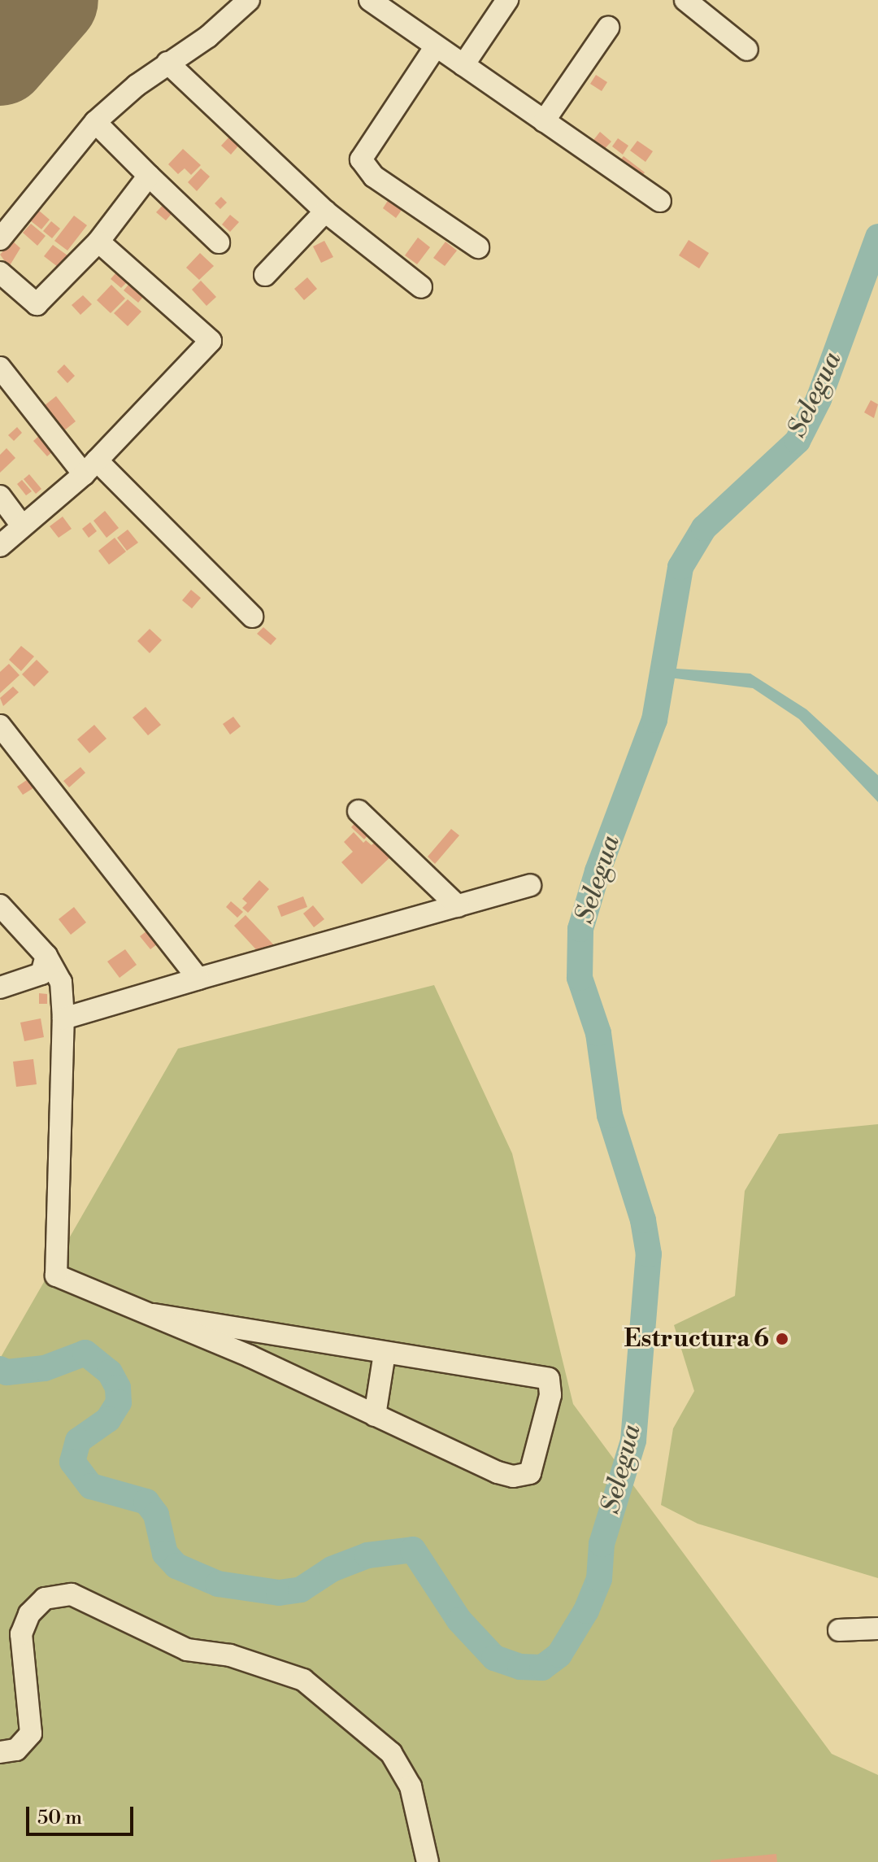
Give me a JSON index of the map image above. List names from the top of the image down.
{
  "water": ["Selegua"],
  "places": ["Estructura 6"],
  "scale_bar": "50 m"
}
